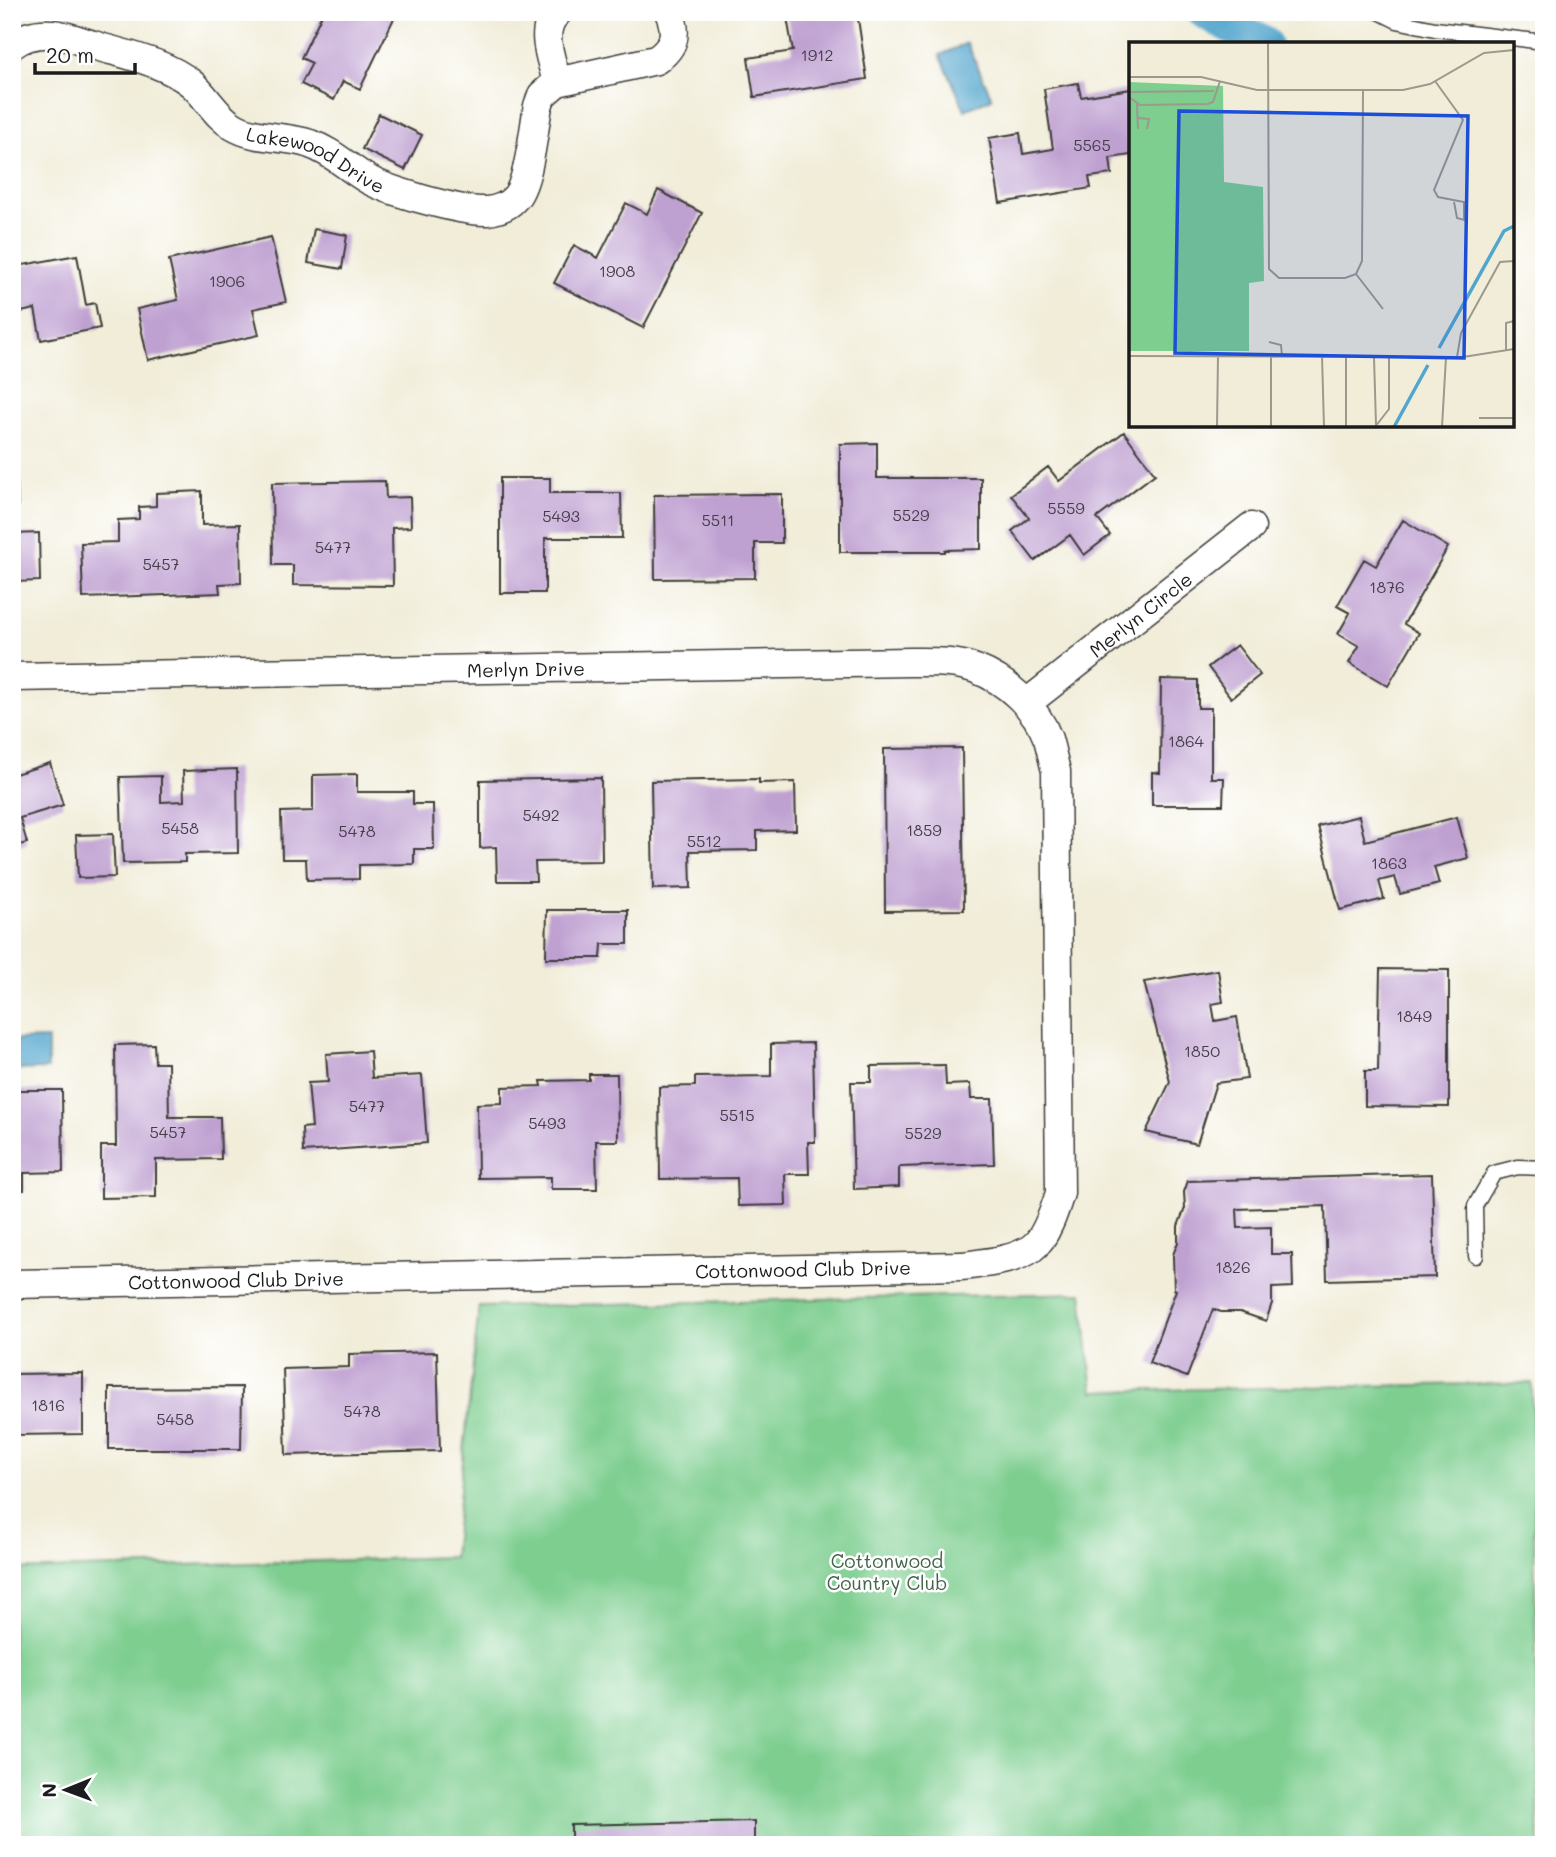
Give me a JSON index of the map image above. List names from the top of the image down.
{
  "streets": {
    "street": [
      "Lakewood Drive",
      "Merlyn Circle",
      "Merlyn Drive",
      "Cottonwood Club Drive"
    ]
  },
  "crossings": [
    ["Merlyn Circle", "Merlyn Drive"],
    ["Merlyn Circle", "Cottonwood Club Drive"],
    ["Merlyn Drive", "Cottonwood Club Drive"]
  ],
  "parks": ["Cottonwood Country Club"],
  "house_numbers": [
    "1912",
    "5565",
    "1908",
    "1906",
    "5559",
    "5529",
    "5493",
    "5511",
    "5477",
    "5457",
    "1876",
    "1864",
    "5492",
    "5458",
    "1859",
    "5478",
    "5512",
    "1863",
    "1849",
    "1850",
    "5477",
    "5515",
    "5493",
    "5457",
    "5529",
    "1826",
    "1816",
    "5478",
    "5458"
  ],
  "scale_bar": "20 m",
  "north": "left"
}
